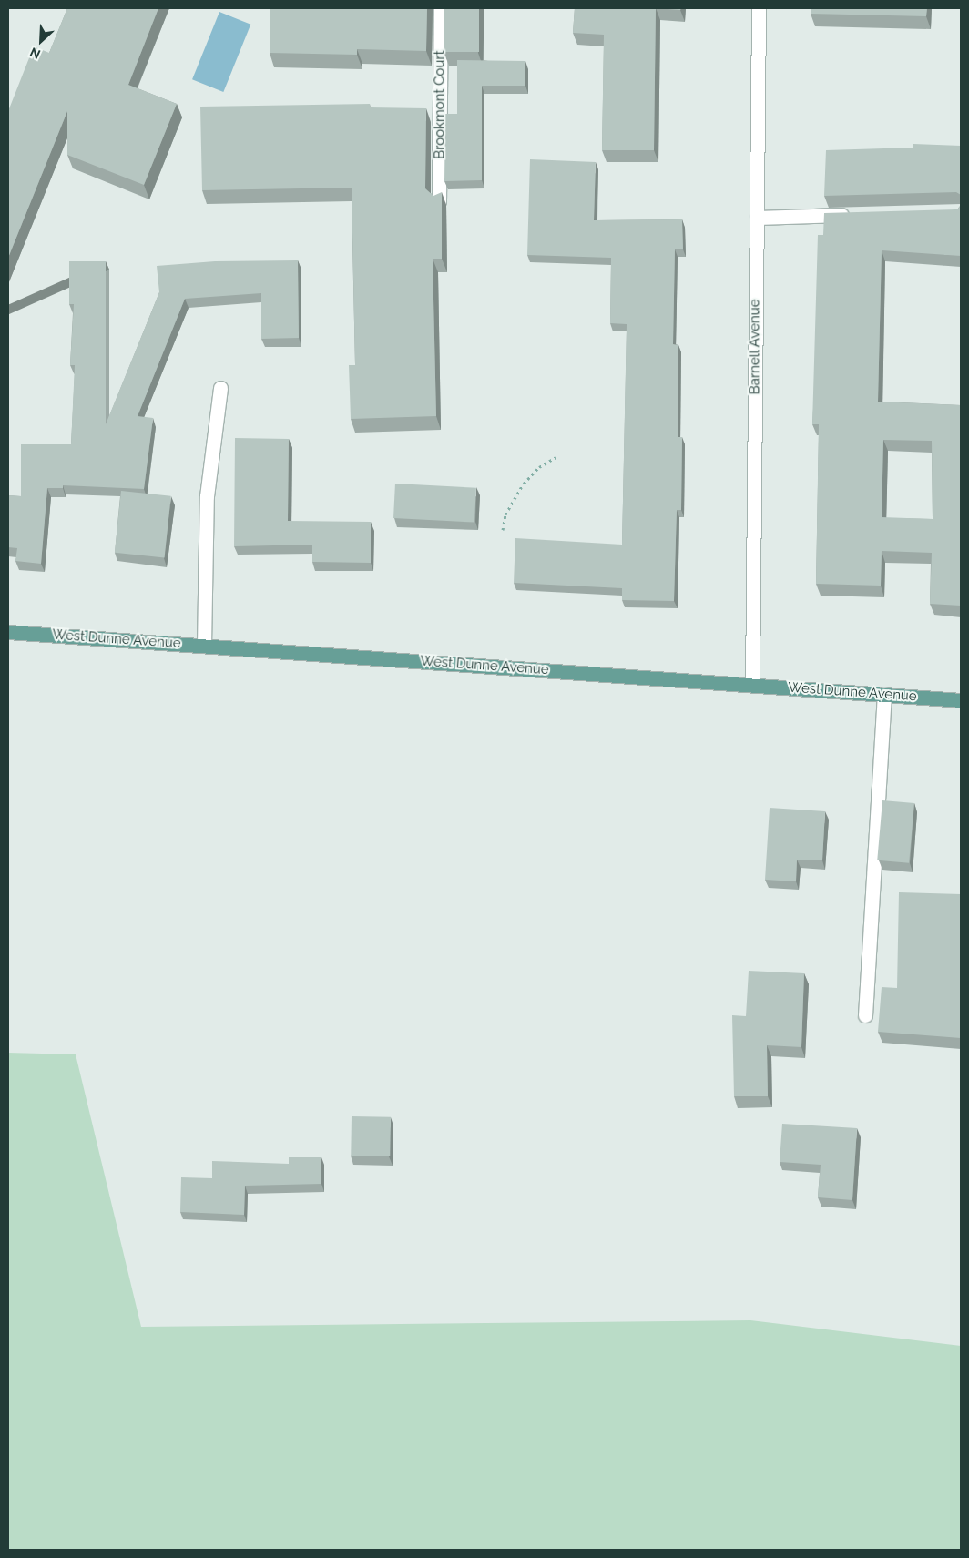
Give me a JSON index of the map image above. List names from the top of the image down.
{
  "streets": {
    "main road": ["West Dunne Avenue"],
    "street": ["Brookmont Court", "Barnell Avenue"]
  },
  "crossings": [
    ["Barnell Avenue", "West Dunne Avenue"]
  ],
  "north": "bottom left"
}
